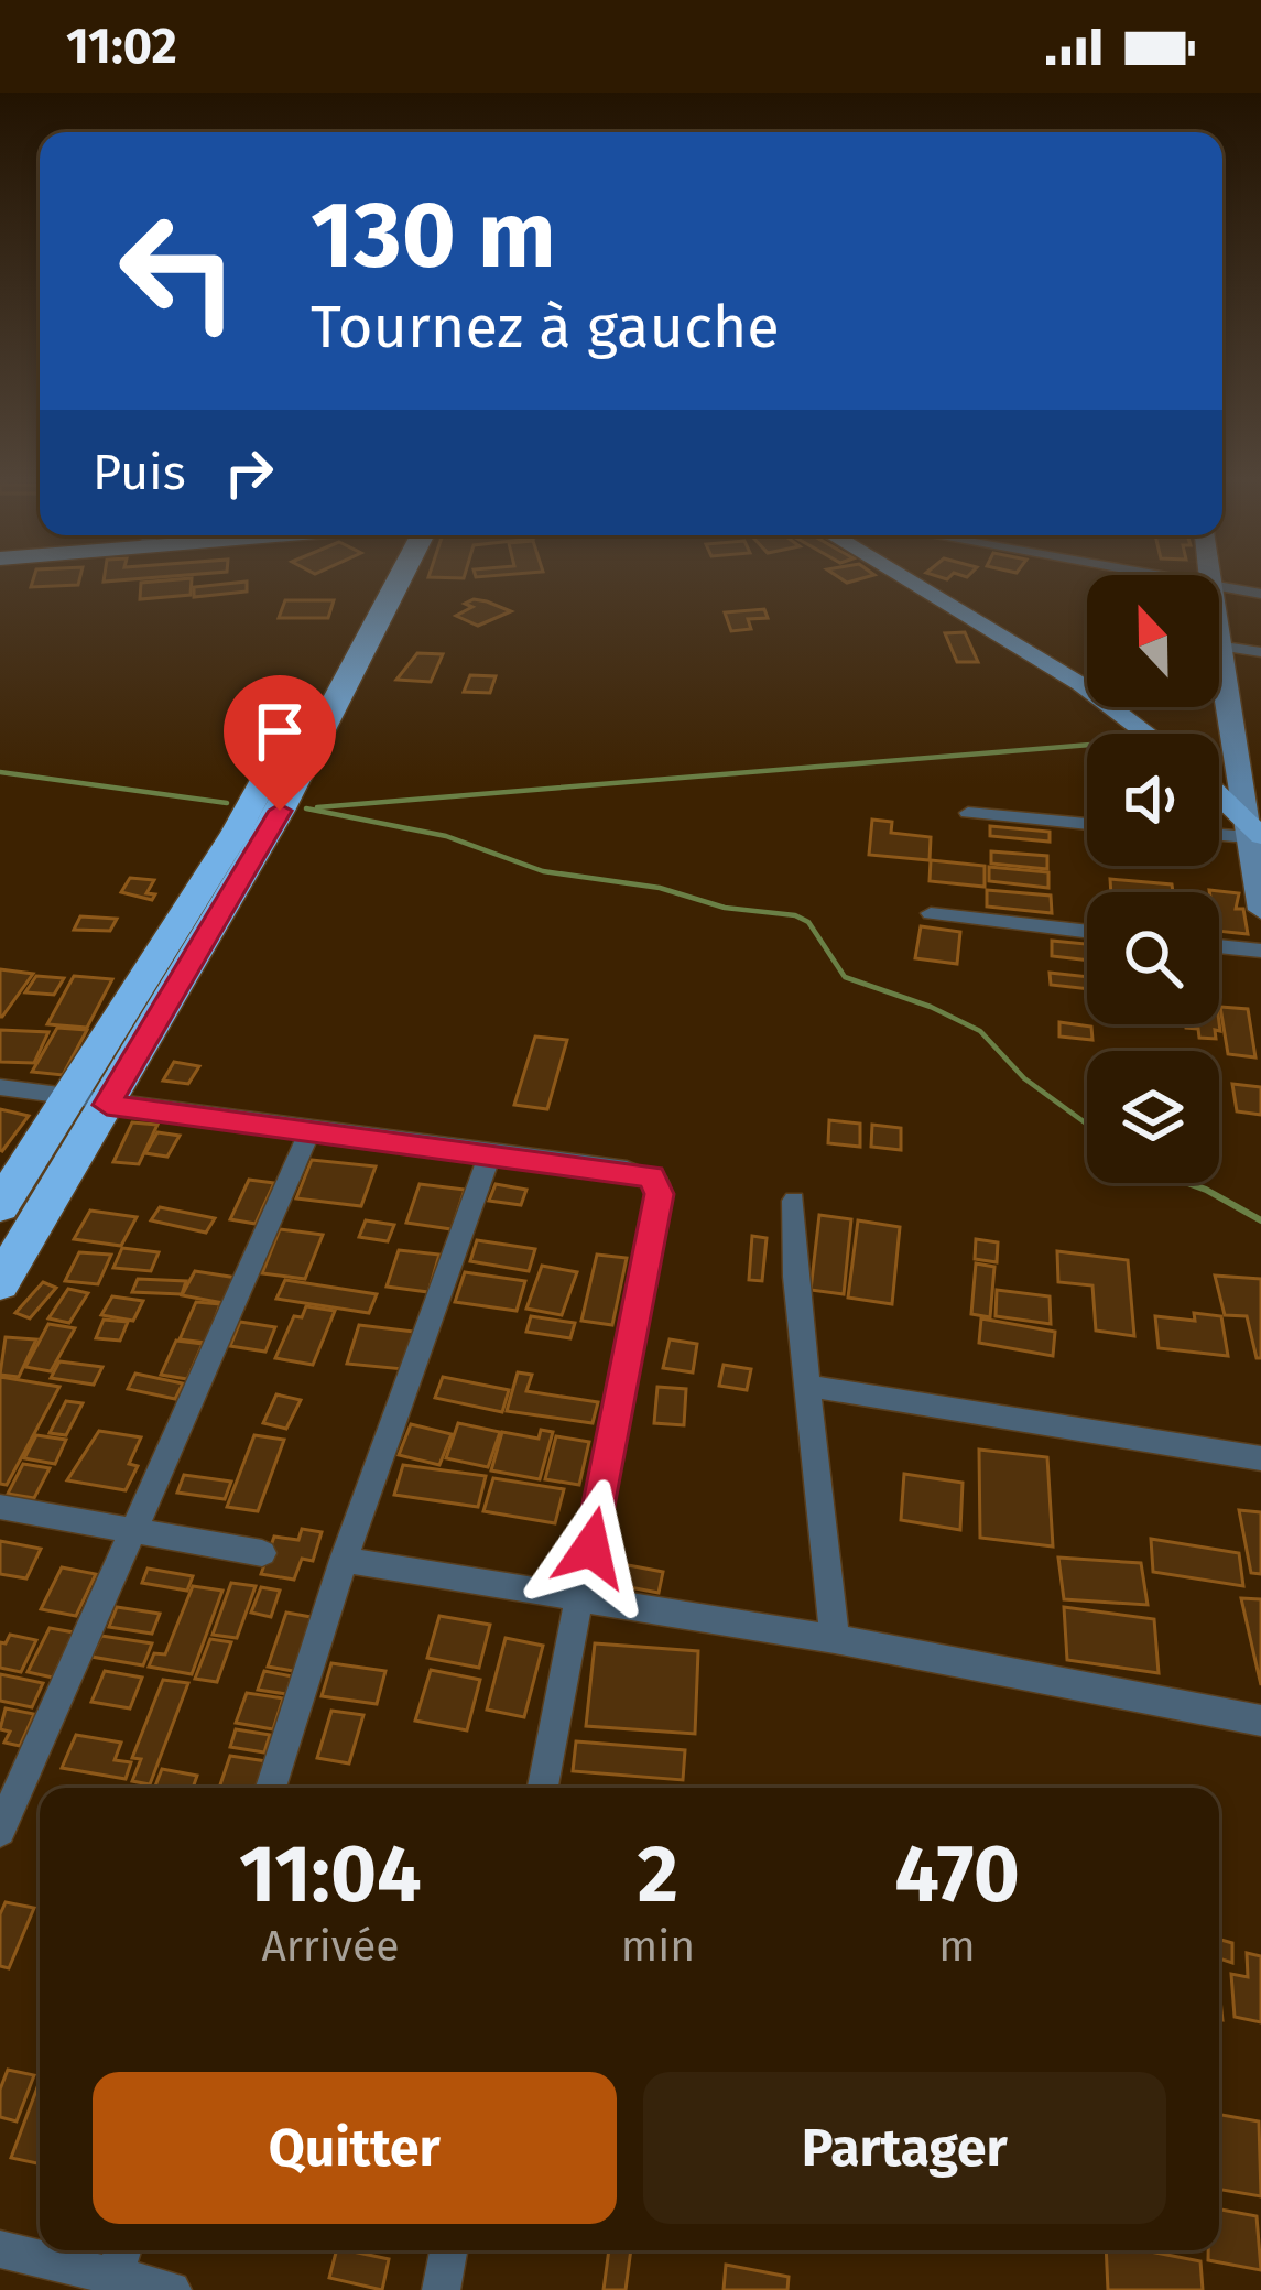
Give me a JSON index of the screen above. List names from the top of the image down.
{
  "north": "top",
  "page": {
    "status": "11:02",
    "turn": ["130 m", "Tournez à gauche"],
    "then": "Puis",
    "eta": [
      "11:04",
      "Arrivée",
      "2",
      "min",
      "470",
      "m"
    ],
    "buttons": ["Quitter", "Partager"]
  }
}
